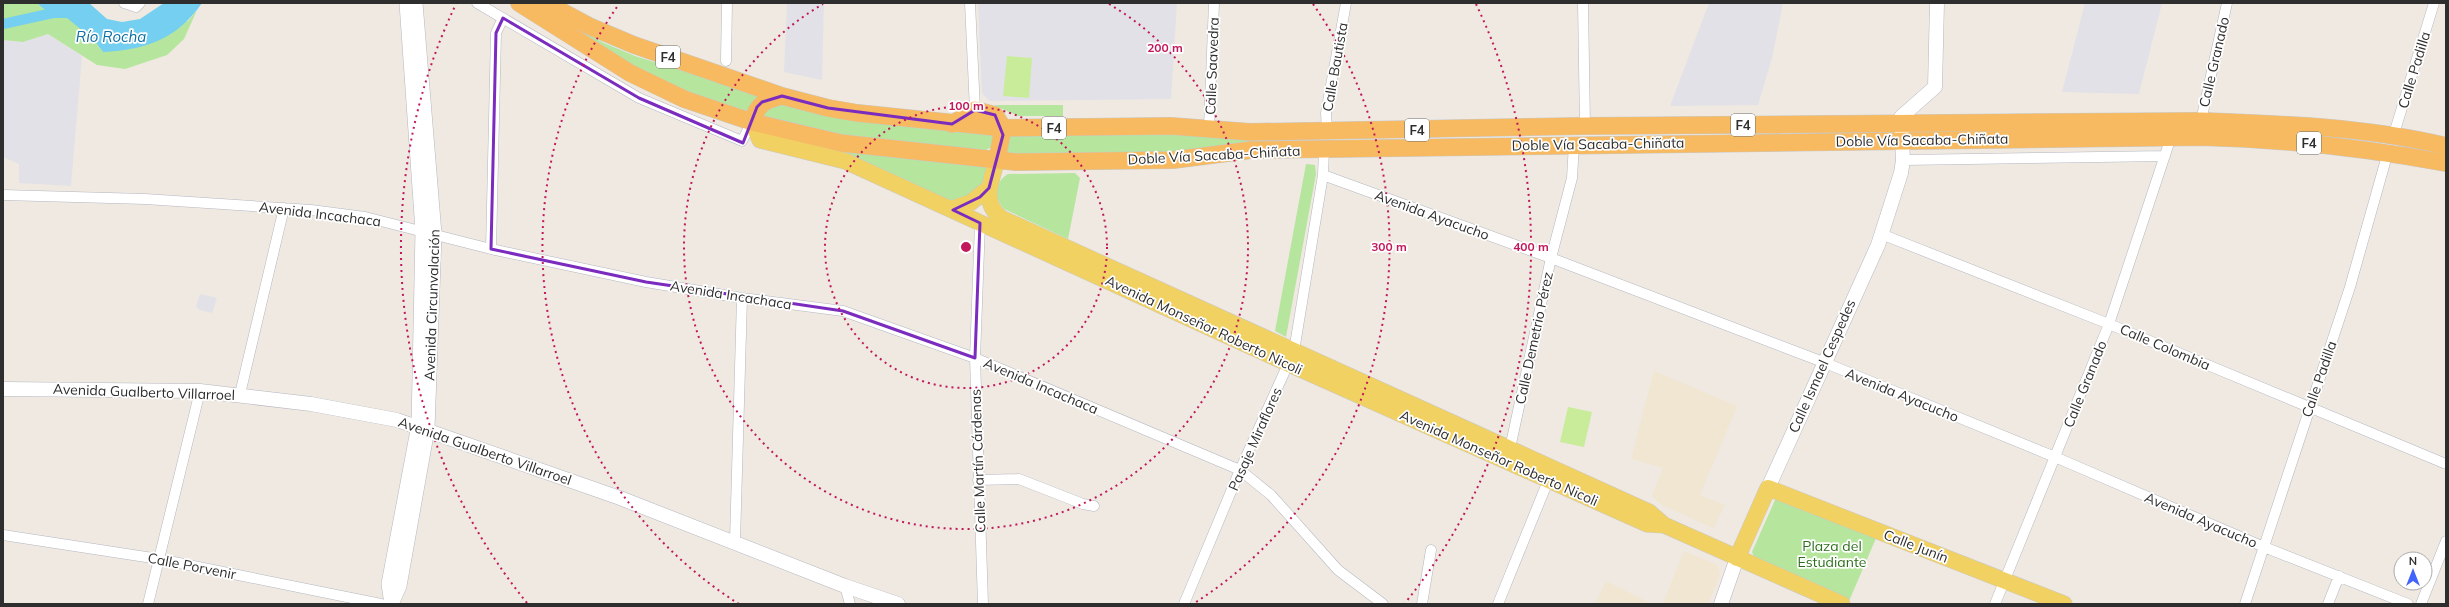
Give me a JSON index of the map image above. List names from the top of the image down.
{
  "streets": {
    "highway": ["F4", "Doble Vía Sacaba-Chiñata"],
    "main road": [
      "Avenida Monseñor Roberto Nicoli",
      "Calle Ismael Cespedes",
      "Avenida Gualberto Villarroel",
      "Calle Junín"
    ],
    "street": [
      "Calle Granado",
      "Calle Saavedra",
      "Calle Bautista",
      "Calle Padilla",
      "Avenida Incachaca",
      "Avenida Ayacucho",
      "Avenida Circunvalación",
      "Calle Demetrio Pérez",
      "Calle Colombia",
      "Pasaje Miraflores",
      "Calle Martín Cárdenas",
      "Calle Porvenir"
    ]
  },
  "crossings": [
    ["F4", "Doble Vía Sacaba-Chiñata"],
    ["F4", "Avenida Monseñor Roberto Nicoli"],
    ["Calle Granado", "Doble Vía Sacaba-Chiñata"],
    ["Calle Granado", "Avenida Ayacucho"],
    ["Calle Granado", "Calle Colombia"],
    ["Calle Granado", "Calle Junín"],
    ["Calle Saavedra", "Doble Vía Sacaba-Chiñata"],
    ["Calle Bautista", "Doble Vía Sacaba-Chiñata"],
    ["Calle Padilla", "Doble Vía Sacaba-Chiñata"],
    ["Calle Padilla", "Avenida Ayacucho"],
    ["Calle Padilla", "Calle Colombia"],
    ["Doble Vía Sacaba-Chiñata", "Avenida Monseñor Roberto Nicoli"],
    ["Doble Vía Sacaba-Chiñata", "Calle Demetrio Pérez"],
    ["Doble Vía Sacaba-Chiñata", "Calle Ismael Cespedes"],
    ["Doble Vía Sacaba-Chiñata", "Pasaje Miraflores"],
    ["Avenida Incachaca", "Avenida Circunvalación"],
    ["Avenida Incachaca", "Pasaje Miraflores"],
    ["Avenida Incachaca", "Calle Martín Cárdenas"],
    ["Avenida Ayacucho", "Calle Demetrio Pérez"],
    ["Avenida Ayacucho", "Calle Ismael Cespedes"],
    ["Avenida Ayacucho", "Pasaje Miraflores"],
    ["Avenida Circunvalación", "Avenida Gualberto Villarroel"],
    ["Avenida Monseñor Roberto Nicoli", "Calle Demetrio Pérez"],
    ["Avenida Monseñor Roberto Nicoli", "Calle Ismael Cespedes"],
    ["Avenida Monseñor Roberto Nicoli", "Pasaje Miraflores"],
    ["Avenida Monseñor Roberto Nicoli", "Calle Martín Cárdenas"],
    ["Calle Colombia", "Calle Ismael Cespedes"],
    ["Calle Ismael Cespedes", "Calle Junín"]
  ],
  "water": ["Río Rocha"],
  "parks": ["Plaza del Estudiante"],
  "north": "top",
  "rings": [
    "200 m",
    "100 m",
    "300 m",
    "400 m"
  ]
}
